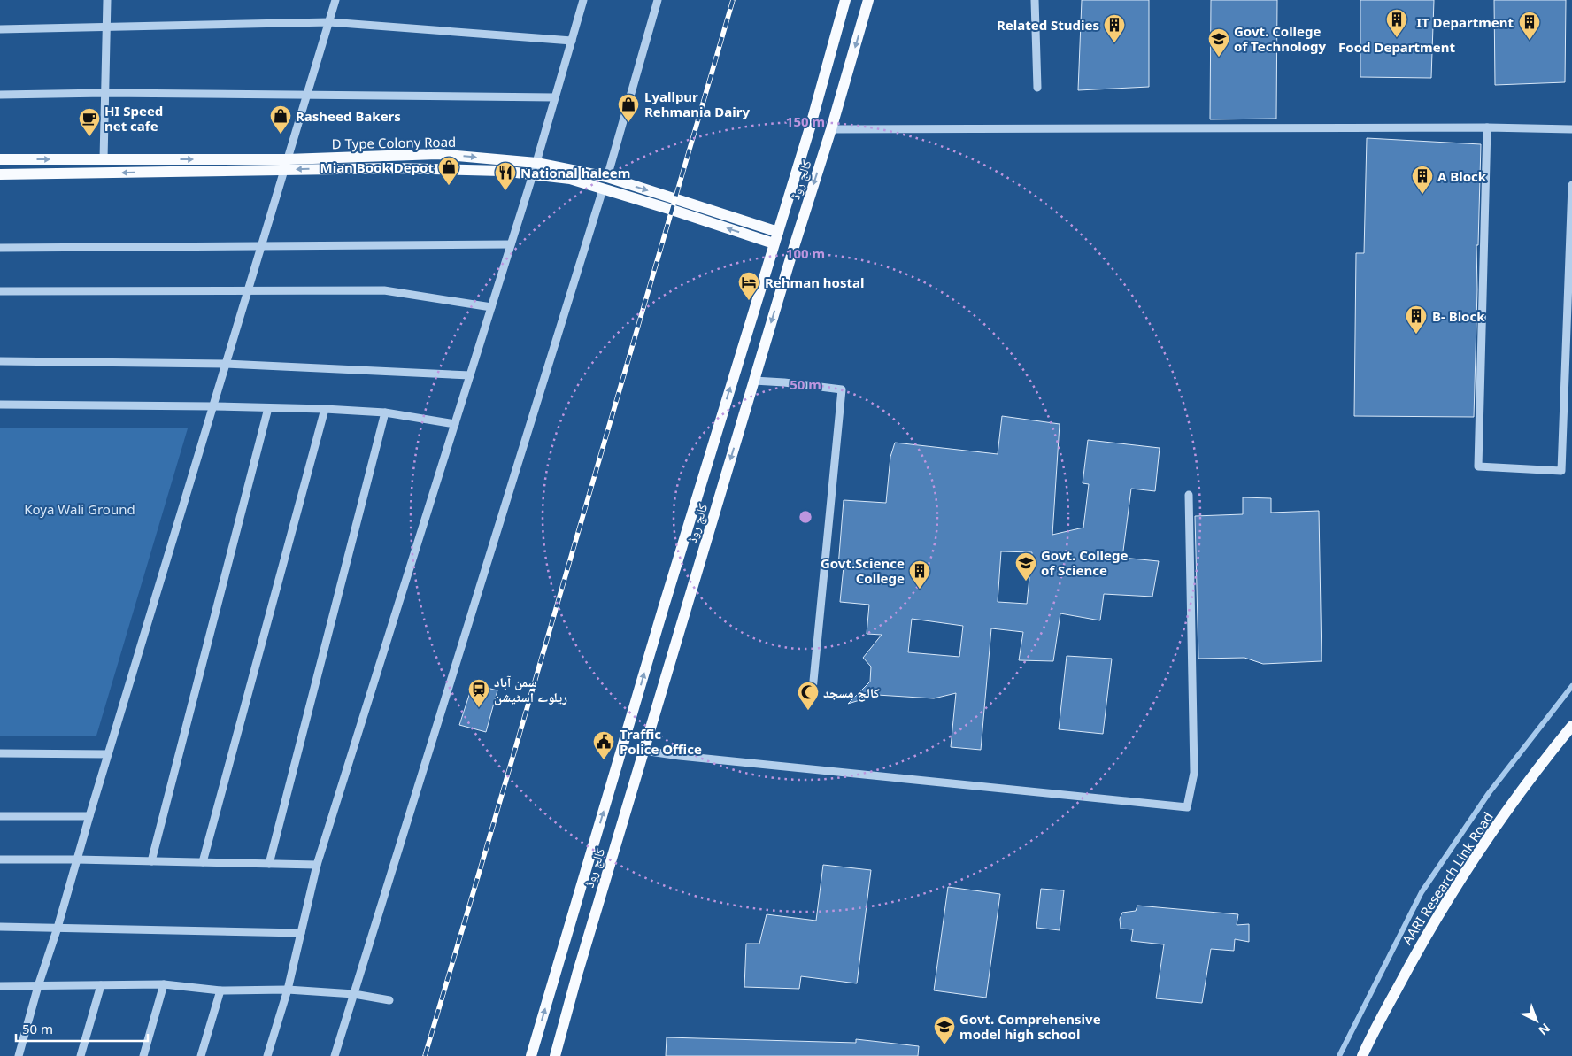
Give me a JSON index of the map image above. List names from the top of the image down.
{
  "streets": {
    "main road": ["D Type Colony Road", "کالج روڈ", "AARI Research Link Road"]
  },
  "crossings": [
    ["D Type Colony Road", "کالج روڈ"]
  ],
  "parks": ["Koya Wali Ground"],
  "places": {
    "building": [
      "Food Department",
      "IT Department",
      "Related Studies",
      "A Block",
      "B- Block",
      "Govt.Science College"
    ],
    "school or university": ["Govt. College of Technology", "Govt. College of Science", "Govt. Comprehensive model high school"],
    "shop": ["Lyallpur Rehmania Dairy", "Rasheed Bakers", "Mian Book Depot"],
    "cafe": ["HI Speed net cafe"],
    "restaurant": ["National haleem"],
    "hotel": ["Rehman hostal"],
    "station": ["سمن آباد ریلوے اسٹیشن"],
    "mosque": ["کالج مسجد"],
    "public building": ["Traffic Police Office"]
  },
  "scale_bar": "50 m",
  "north": "bottom right",
  "rings": ["150 m", "100 m", "50 m"]
}
